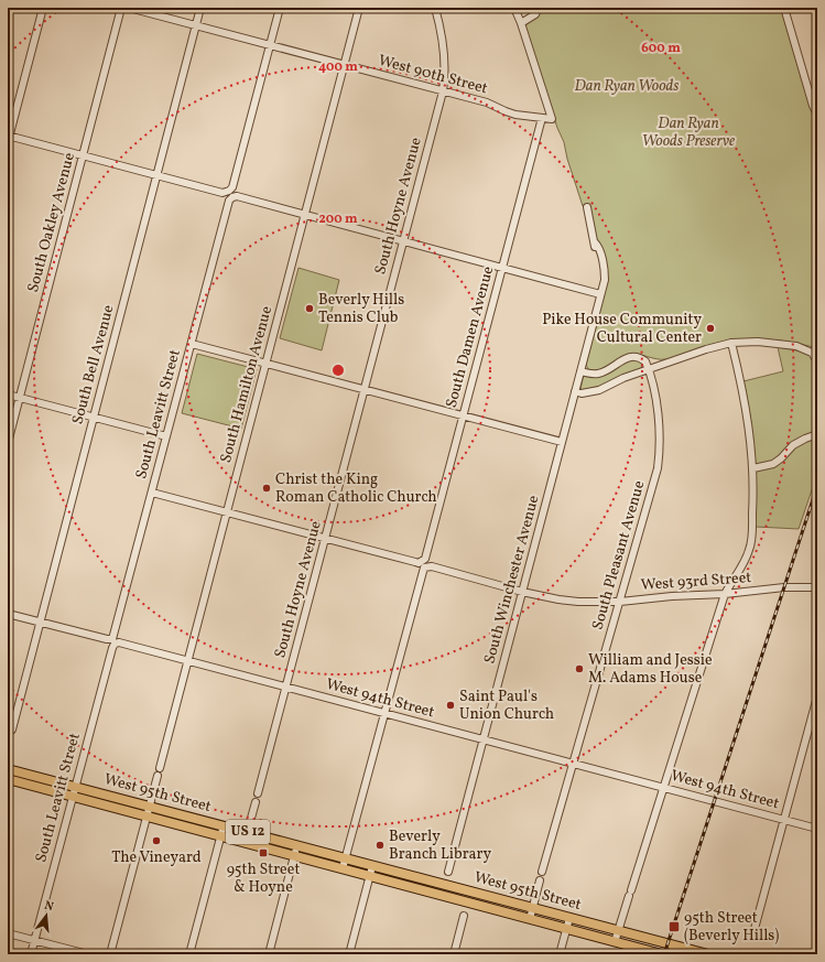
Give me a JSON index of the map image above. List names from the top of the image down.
{
  "streets": {
    "main road": ["West 95th Street", "US 12"],
    "street": [
      "West 90th Street",
      "South Hoyne Avenue",
      "South Oakley Avenue",
      "South Damen Avenue",
      "South Bell Avenue",
      "South Hamilton Avenue",
      "South Leavitt Street",
      "South Pleasant Avenue",
      "South Winchester Avenue",
      "West 93rd Street",
      "West 94th Street"
    ]
  },
  "crossings": [
    ["West 90th Street", "South Hoyne Avenue"],
    ["West 90th Street", "South Damen Avenue"],
    ["West 90th Street", "South Bell Avenue"],
    ["West 90th Street", "South Hamilton Avenue"],
    ["West 90th Street", "South Leavitt Street"],
    ["South Hoyne Avenue", "West 93rd Street"],
    ["South Hoyne Avenue", "West 94th Street"],
    ["South Damen Avenue", "West 93rd Street"],
    ["South Damen Avenue", "West 94th Street"],
    ["South Damen Avenue", "West 95th Street"],
    ["South Bell Avenue", "West 94th Street"],
    ["South Hamilton Avenue", "West 93rd Street"],
    ["South Hamilton Avenue", "West 94th Street"],
    ["South Leavitt Street", "West 93rd Street"],
    ["South Leavitt Street", "West 94th Street"],
    ["South Leavitt Street", "West 95th Street"],
    ["South Pleasant Avenue", "West 93rd Street"],
    ["South Pleasant Avenue", "West 94th Street"],
    ["South Winchester Avenue", "West 93rd Street"],
    ["South Winchester Avenue", "West 94th Street"]
  ],
  "parks": ["Dan Ryan Woods", "Dan Ryan Woods Preserve"],
  "places": {
    "other": [
      "Beverly Hills Tennis Club",
      "Pike House Community Cultural Center",
      "Christ the King Roman Catholic Church",
      "William and Jessie M. Adams House",
      "Saint Paul's Union Church",
      "The Vineyard",
      "Beverly Branch Library"
    ],
    "transit": ["95th Street & Hoyne", "95th Street (Beverly Hills)"]
  },
  "north": "top",
  "rings": ["600 m", "400 m", "200 m"]
}
